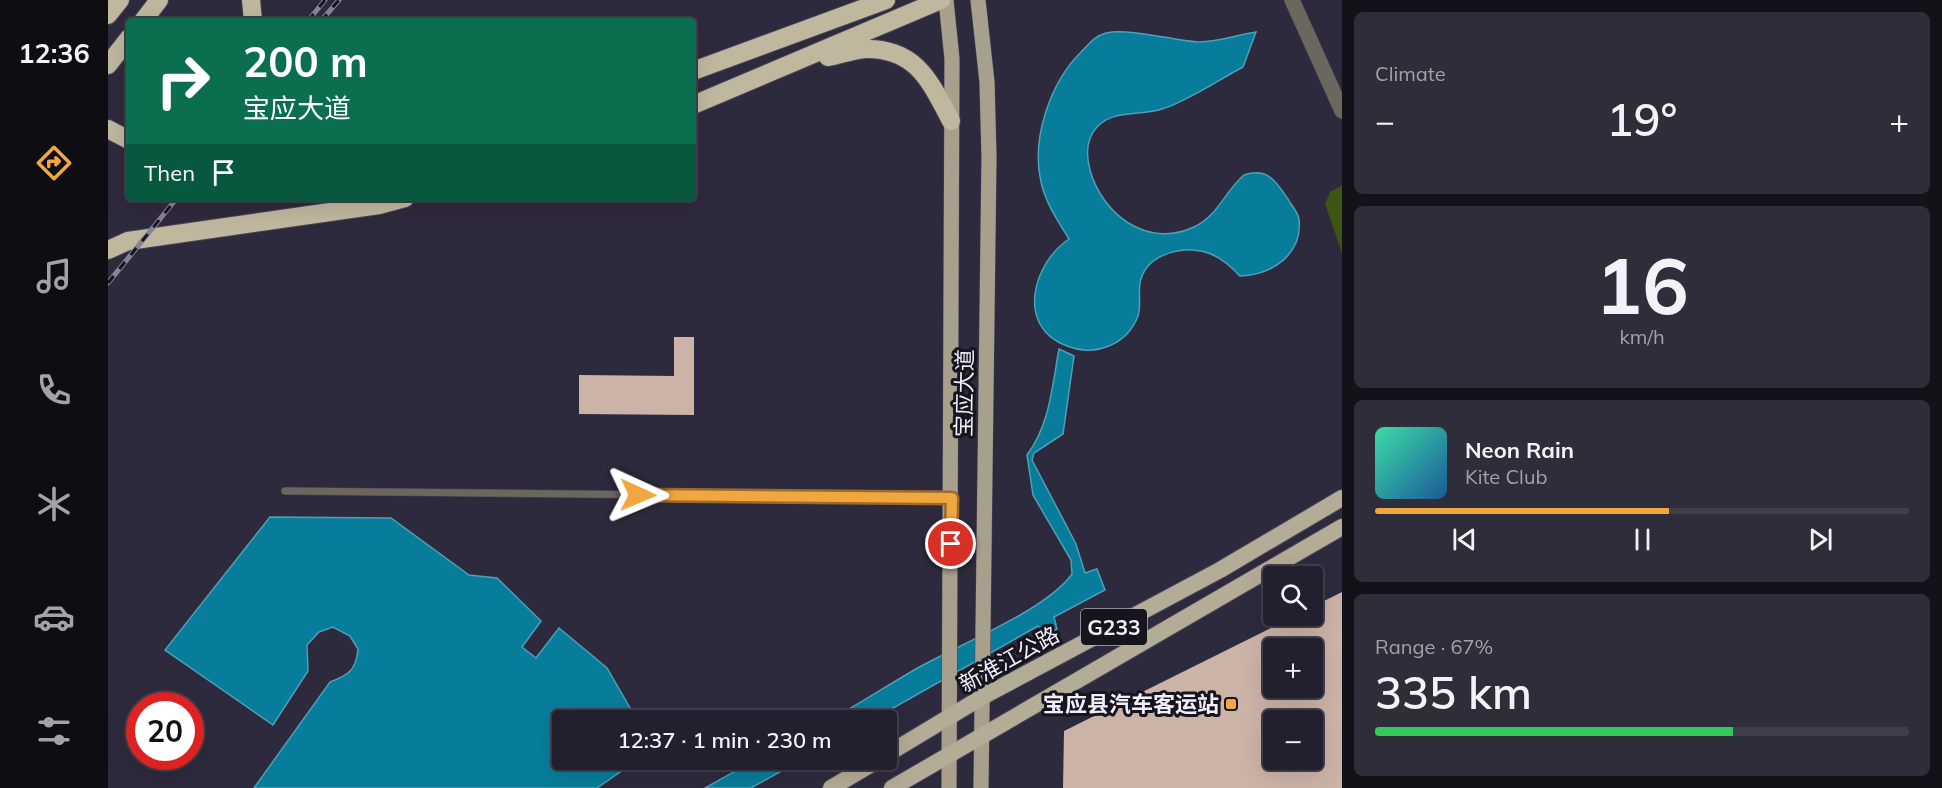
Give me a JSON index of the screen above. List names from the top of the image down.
{
  "streets": {
    "highway": ["G233", "新淮江公路"],
    "main road": ["宝应大道"]
  },
  "crossings": [
    ["宝应大道", "G233"],
    ["宝应大道", "新淮江公路"]
  ],
  "places": {
    "transit": ["宝应县汽车客运站"]
  },
  "page": {
    "tabs": "12:36",
    "tile": [
      "Climate",
      ["16", "km/h"],
      ["Range · 67%", "335 km"]
    ],
    "turn": ["200 m", "宝应大道"],
    "heat": ["−", "19°", "+"],
    "then": "Then",
    "song": ["Neon Rain", "Kite Club"],
    "map_buttons": ["+", "−"],
    "limit": "20",
    "trip": "12:37 · 1 min · 230 m"
  }
}
